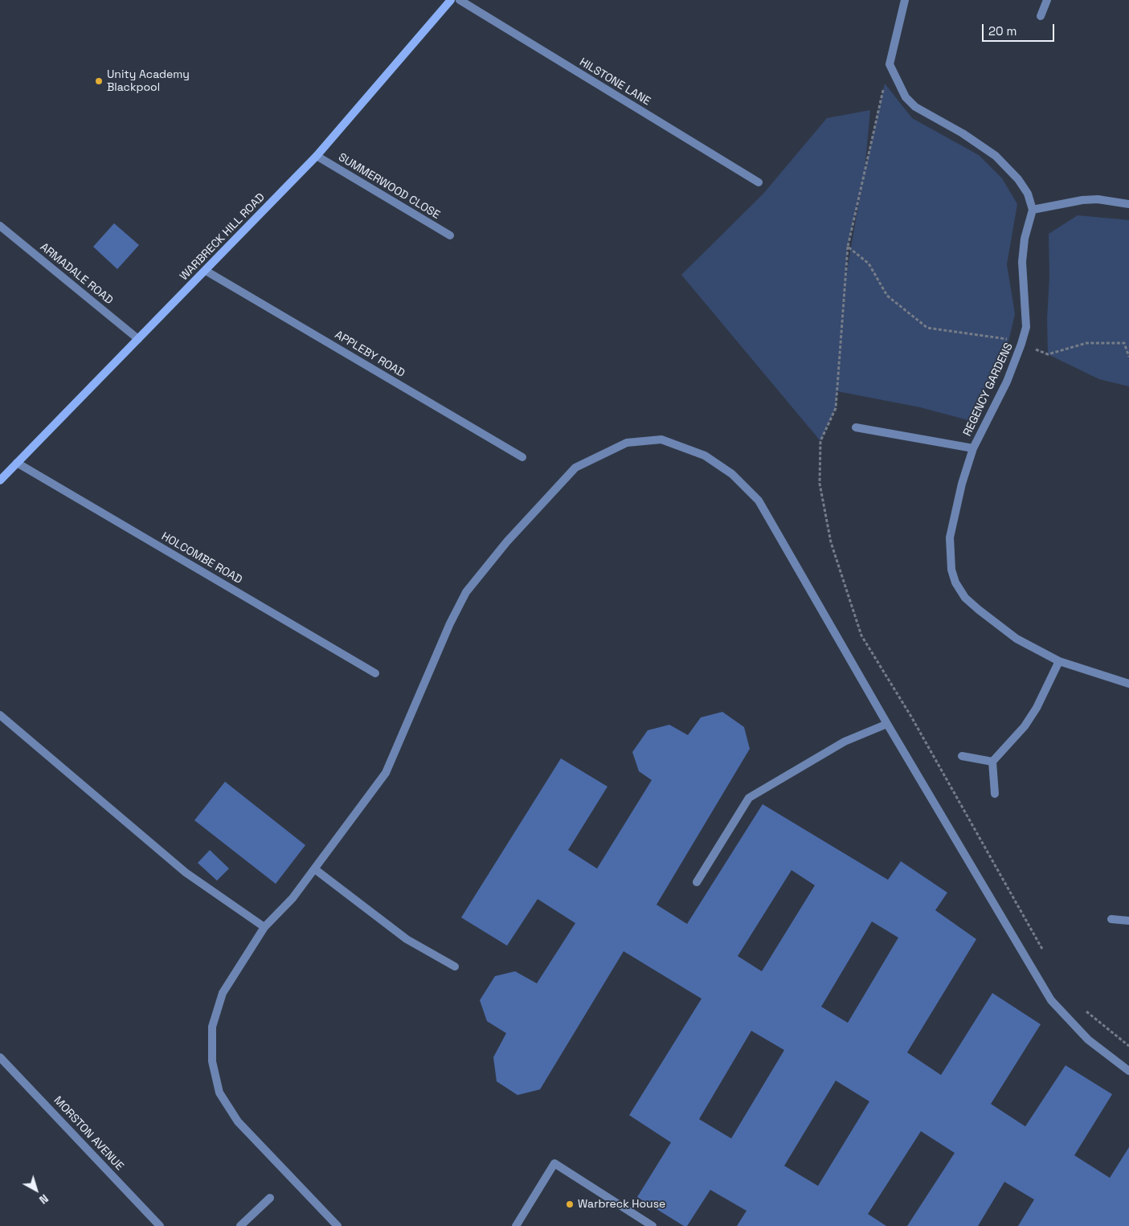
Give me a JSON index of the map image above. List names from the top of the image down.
{
  "streets": {
    "main road": ["WARBRECK HILL ROAD"],
    "street": [
      "HILSTONE LANE",
      "SUMMERWOOD CLOSE",
      "ARMADALE ROAD",
      "APPLEBY ROAD",
      "REGENCY GARDENS",
      "HOLCOMBE ROAD",
      "MORSTON AVENUE"
    ]
  },
  "crossings": [
    ["SUMMERWOOD CLOSE", "WARBRECK HILL ROAD"],
    ["WARBRECK HILL ROAD", "ARMADALE ROAD"],
    ["WARBRECK HILL ROAD", "APPLEBY ROAD"],
    ["WARBRECK HILL ROAD", "HOLCOMBE ROAD"]
  ],
  "places": ["Unity Academy Blackpool", "Warbreck House"],
  "scale_bar": "20 m",
  "north": "bottom right"
}
